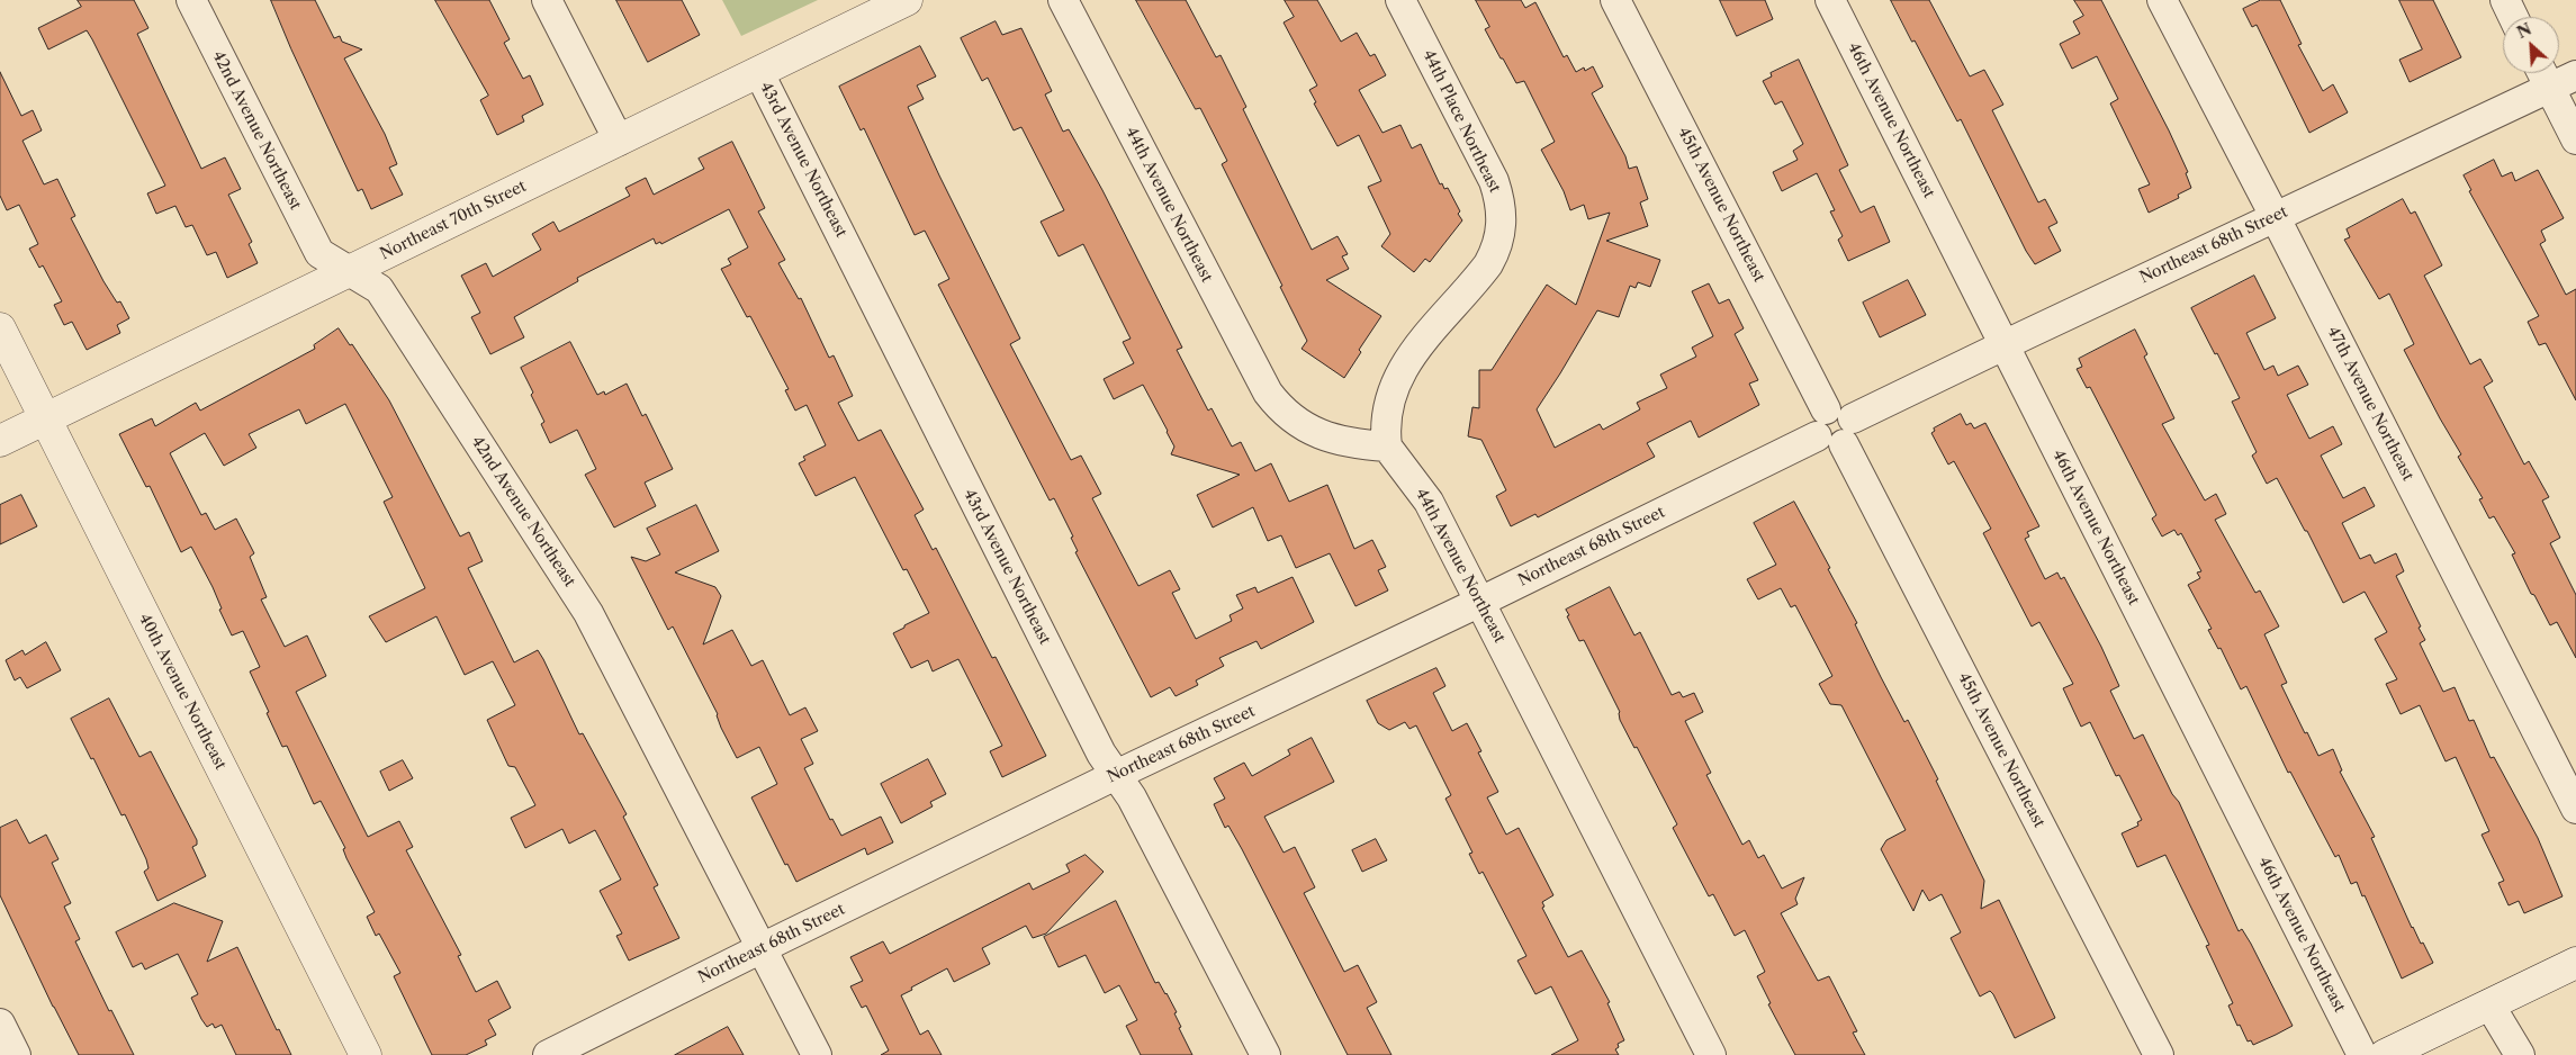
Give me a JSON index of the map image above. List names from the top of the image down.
{
  "streets": {
    "street": [
      "46th Avenue Northeast",
      "44th Place Northeast",
      "42nd Avenue Northeast",
      "43rd Avenue Northeast",
      "44th Avenue Northeast",
      "45th Avenue Northeast",
      "Northeast 70th Street",
      "Northeast 68th Street",
      "47th Avenue Northeast",
      "40th Avenue Northeast"
    ]
  },
  "crossings": [
    ["46th Avenue Northeast", "Northeast 68th Street"],
    ["44th Place Northeast", "44th Avenue Northeast"],
    ["42nd Avenue Northeast", "Northeast 70th Street"],
    ["42nd Avenue Northeast", "Northeast 68th Street"],
    ["43rd Avenue Northeast", "Northeast 70th Street"],
    ["43rd Avenue Northeast", "Northeast 68th Street"],
    ["44th Avenue Northeast", "Northeast 68th Street"],
    ["45th Avenue Northeast", "Northeast 68th Street"],
    ["Northeast 70th Street", "40th Avenue Northeast"],
    ["Northeast 68th Street", "47th Avenue Northeast"]
  ],
  "north": "top left"
}
